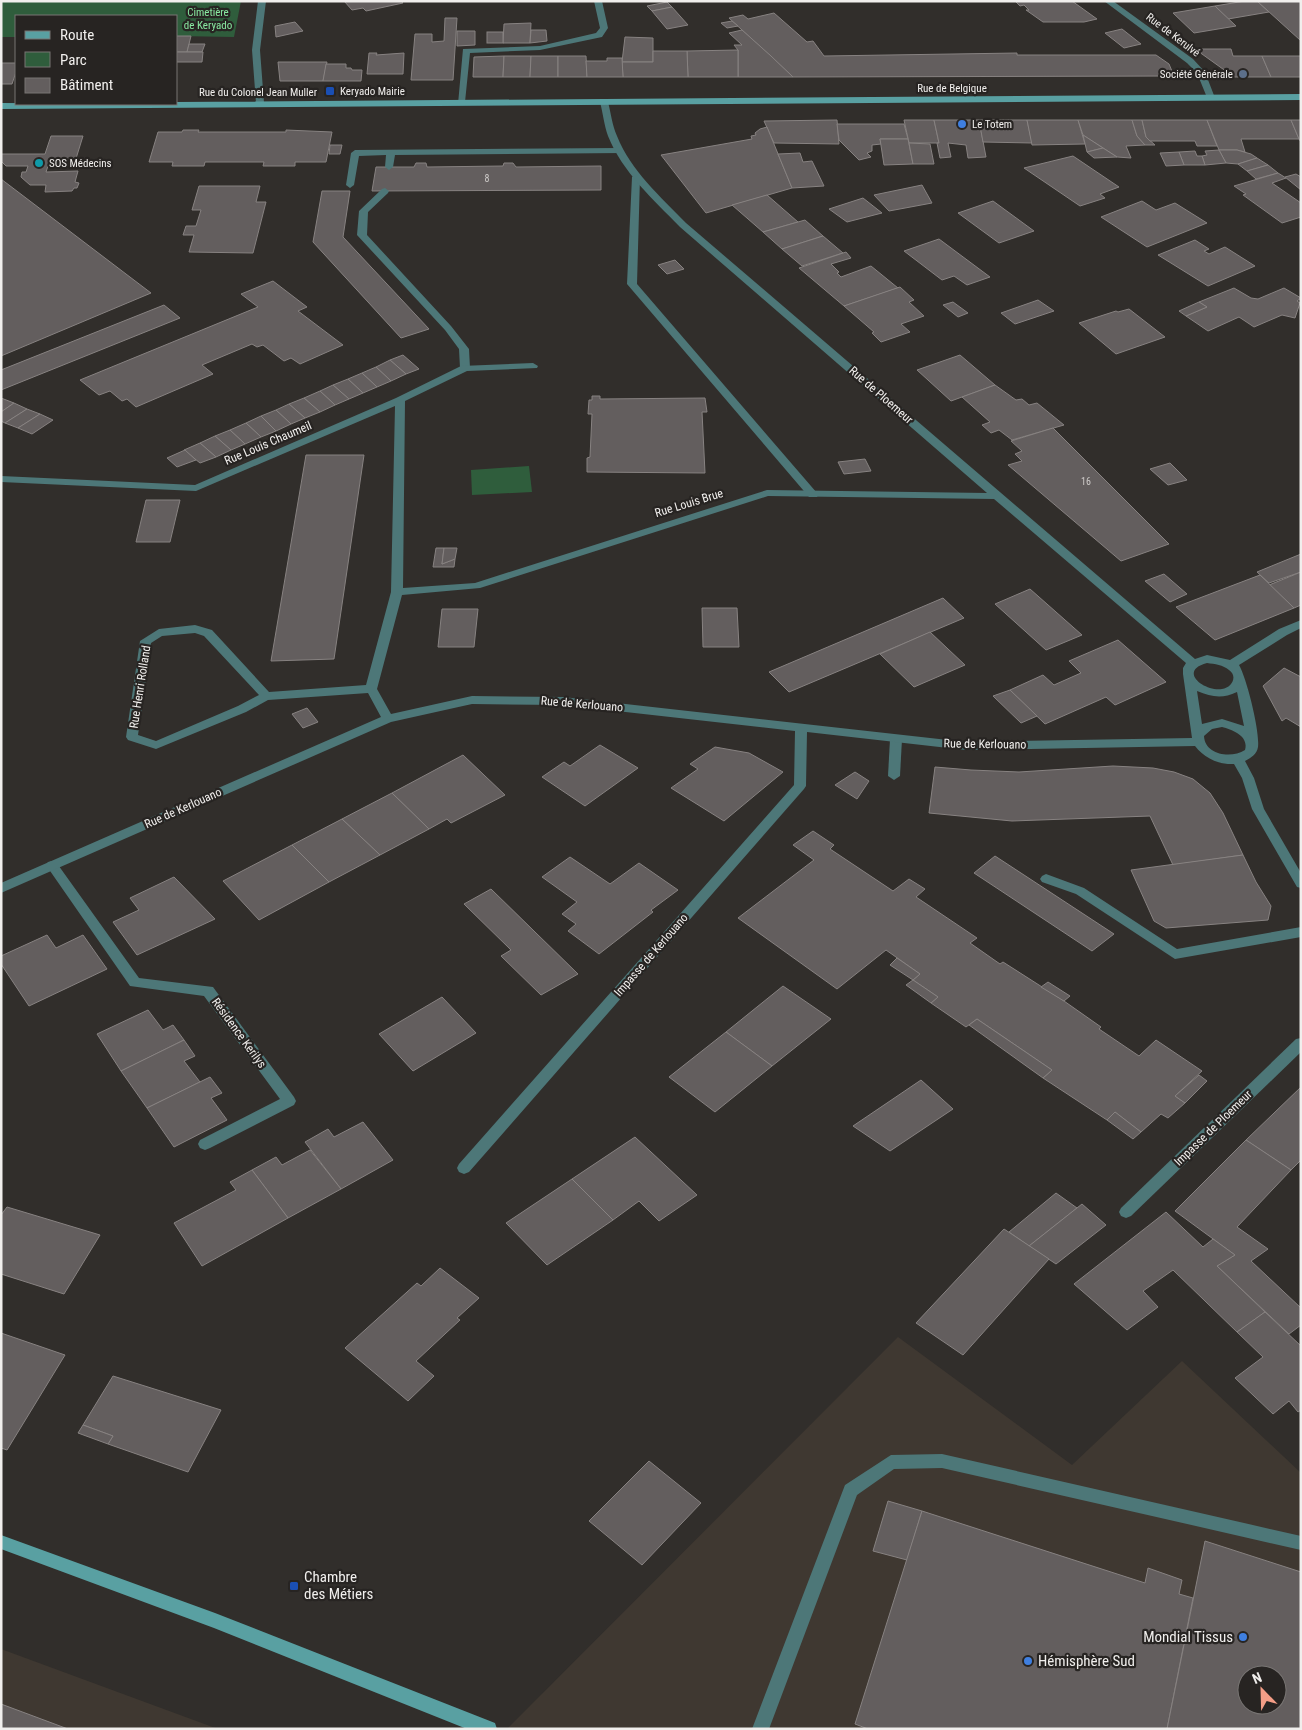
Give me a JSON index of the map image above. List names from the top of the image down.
{
  "streets": {
    "main road": ["Rue de Belgique", "Rue du Colonel Jean Muller"],
    "street": [
      "Rue de Kerulvé",
      "Rue de Ploemeur",
      "Rue Louis Chaumeil",
      "Rue Louis Brue",
      "Rue Henri Rolland",
      "Rue de Kerlouano",
      "Impasse de Kerlouano",
      "Résidence Kerilys",
      "Impasse de Ploemeur"
    ]
  },
  "crossings": [
    ["Rue de Kerulvé", "Rue de Belgique"],
    ["Rue de Belgique", "Rue du Colonel Jean Muller"],
    ["Rue de Belgique", "Rue de Ploemeur"],
    ["Rue du Colonel Jean Muller", "Rue de Ploemeur"],
    ["Rue de Ploemeur", "Rue Louis Brue"],
    ["Rue de Kerlouano", "Impasse de Kerlouano"],
    ["Rue de Kerlouano", "Résidence Kerilys"]
  ],
  "parks": ["Cimetière de Keryado"],
  "places": {
    "other": [
      "Société Générale",
      "Le Totem",
      "SOS Médecins",
      "Mondial Tissus",
      "Hémisphère Sud"
    ],
    "transit": ["Keryado Mairie", "Chambre des Métiers"]
  },
  "house_numbers": ["8", "16"],
  "legend": ["Route", "Parc", "Bâtiment"],
  "north": "top left"
}
